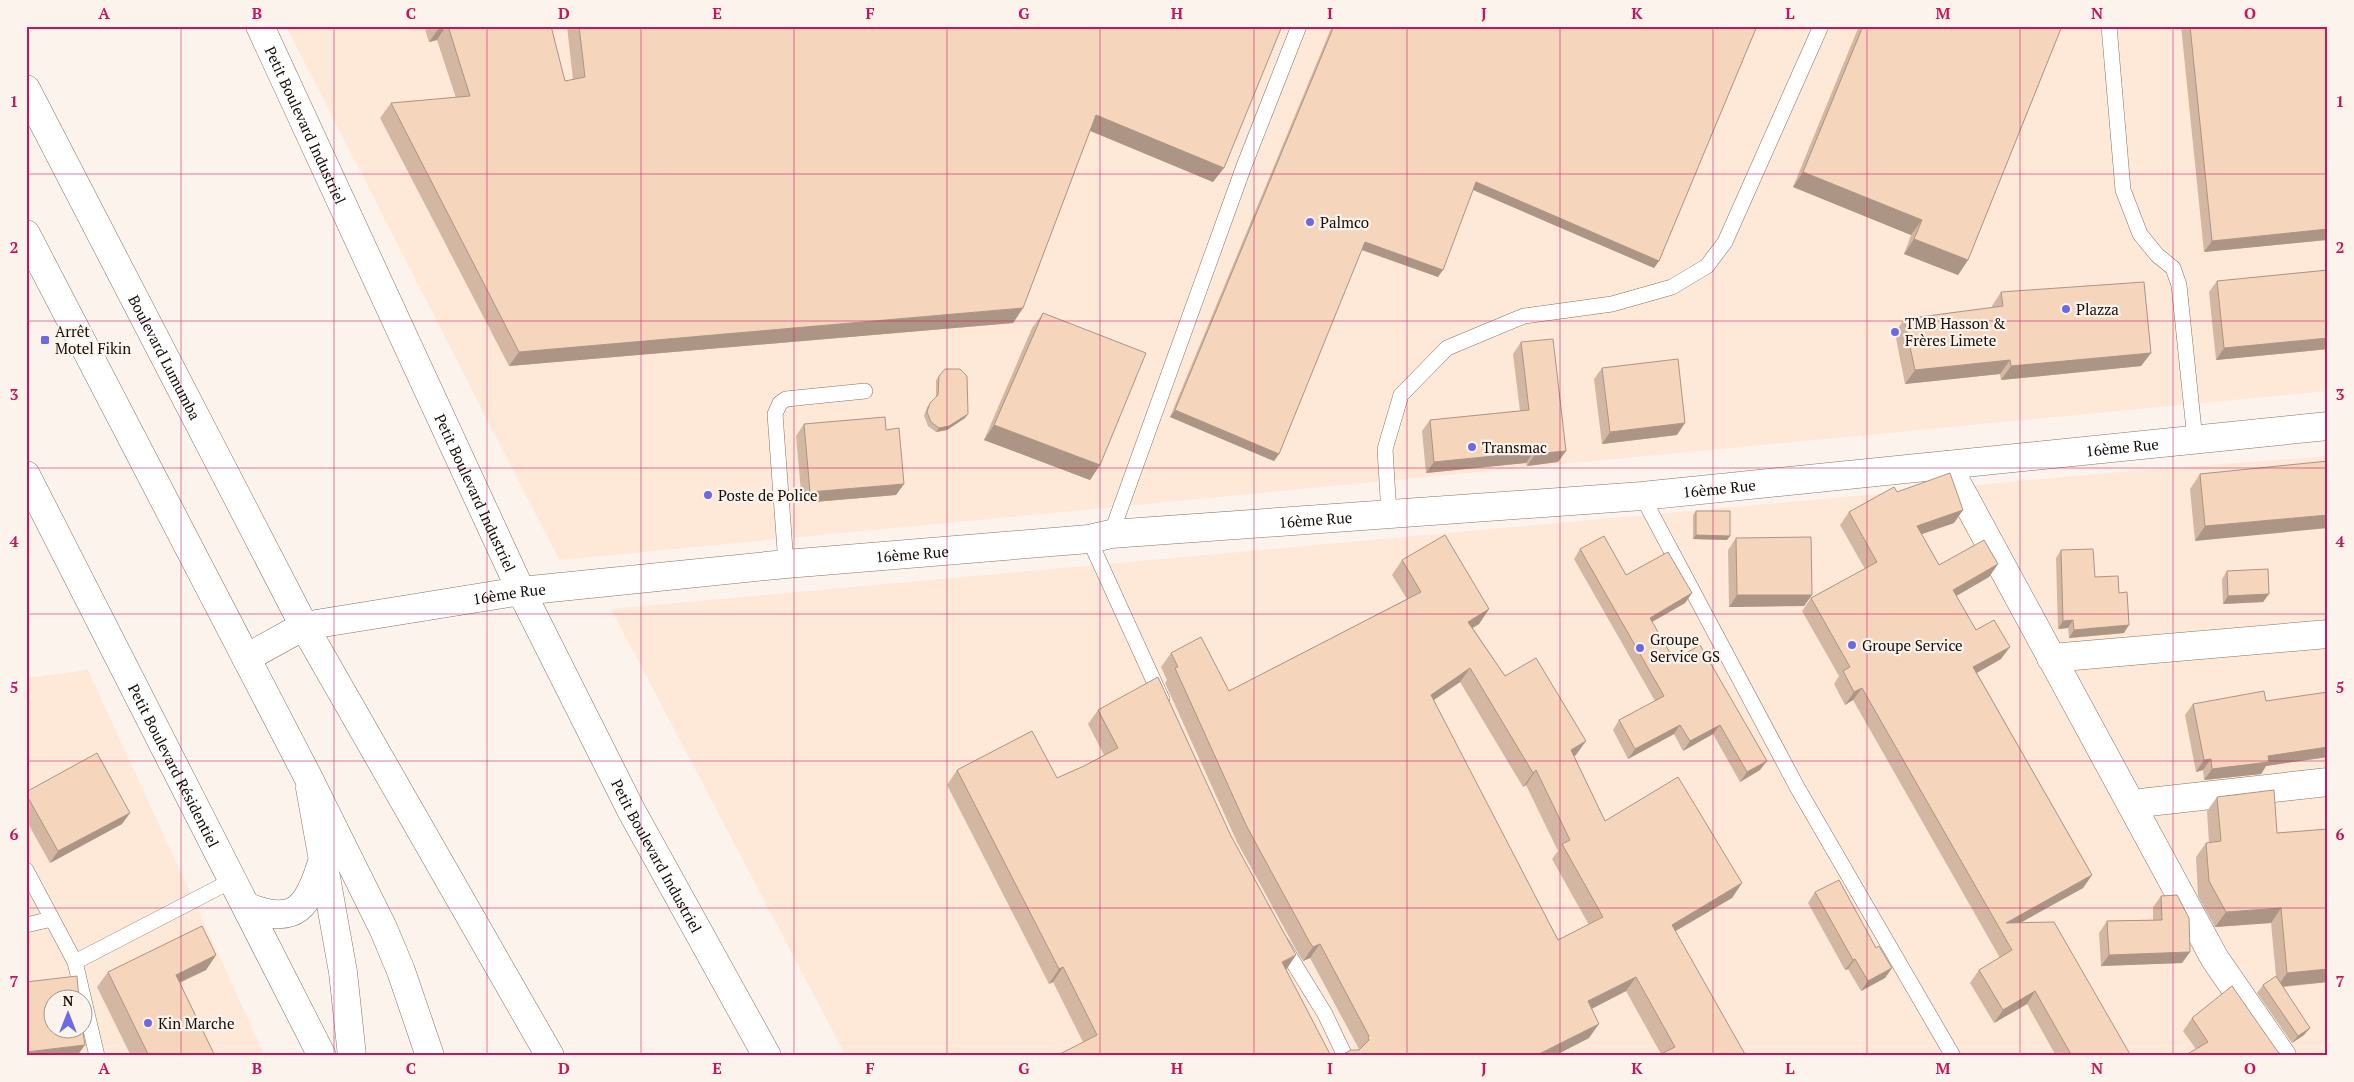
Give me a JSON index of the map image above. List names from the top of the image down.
{
  "streets": {
    "main road": [
      "Petit Boulevard Industriel",
      "Boulevard Lumumba",
      "16ème Rue",
      "Petit Boulevard Résidentiel"
    ]
  },
  "crossings": [
    ["Petit Boulevard Industriel", "16ème Rue"],
    ["Boulevard Lumumba", "16ème Rue"]
  ],
  "places": {
    "other": [
      "Palmco",
      "Plazza",
      "TMB Hasson & Frères Limete",
      "Transmac",
      "Poste de Police",
      "Groupe Service",
      "Groupe Service GS",
      "Kin Marche"
    ],
    "transit": ["Arrêt Motel Fikin"]
  },
  "north": "top",
  "grid": {
    "columns": [
      "A",
      "B",
      "C",
      "D",
      "E",
      "F",
      "G",
      "H",
      "I",
      "J",
      "K",
      "L",
      "M",
      "N",
      "O"
    ],
    "rows": [
      "1",
      "2",
      "3",
      "4",
      "5",
      "6",
      "7"
    ]
  }
}
